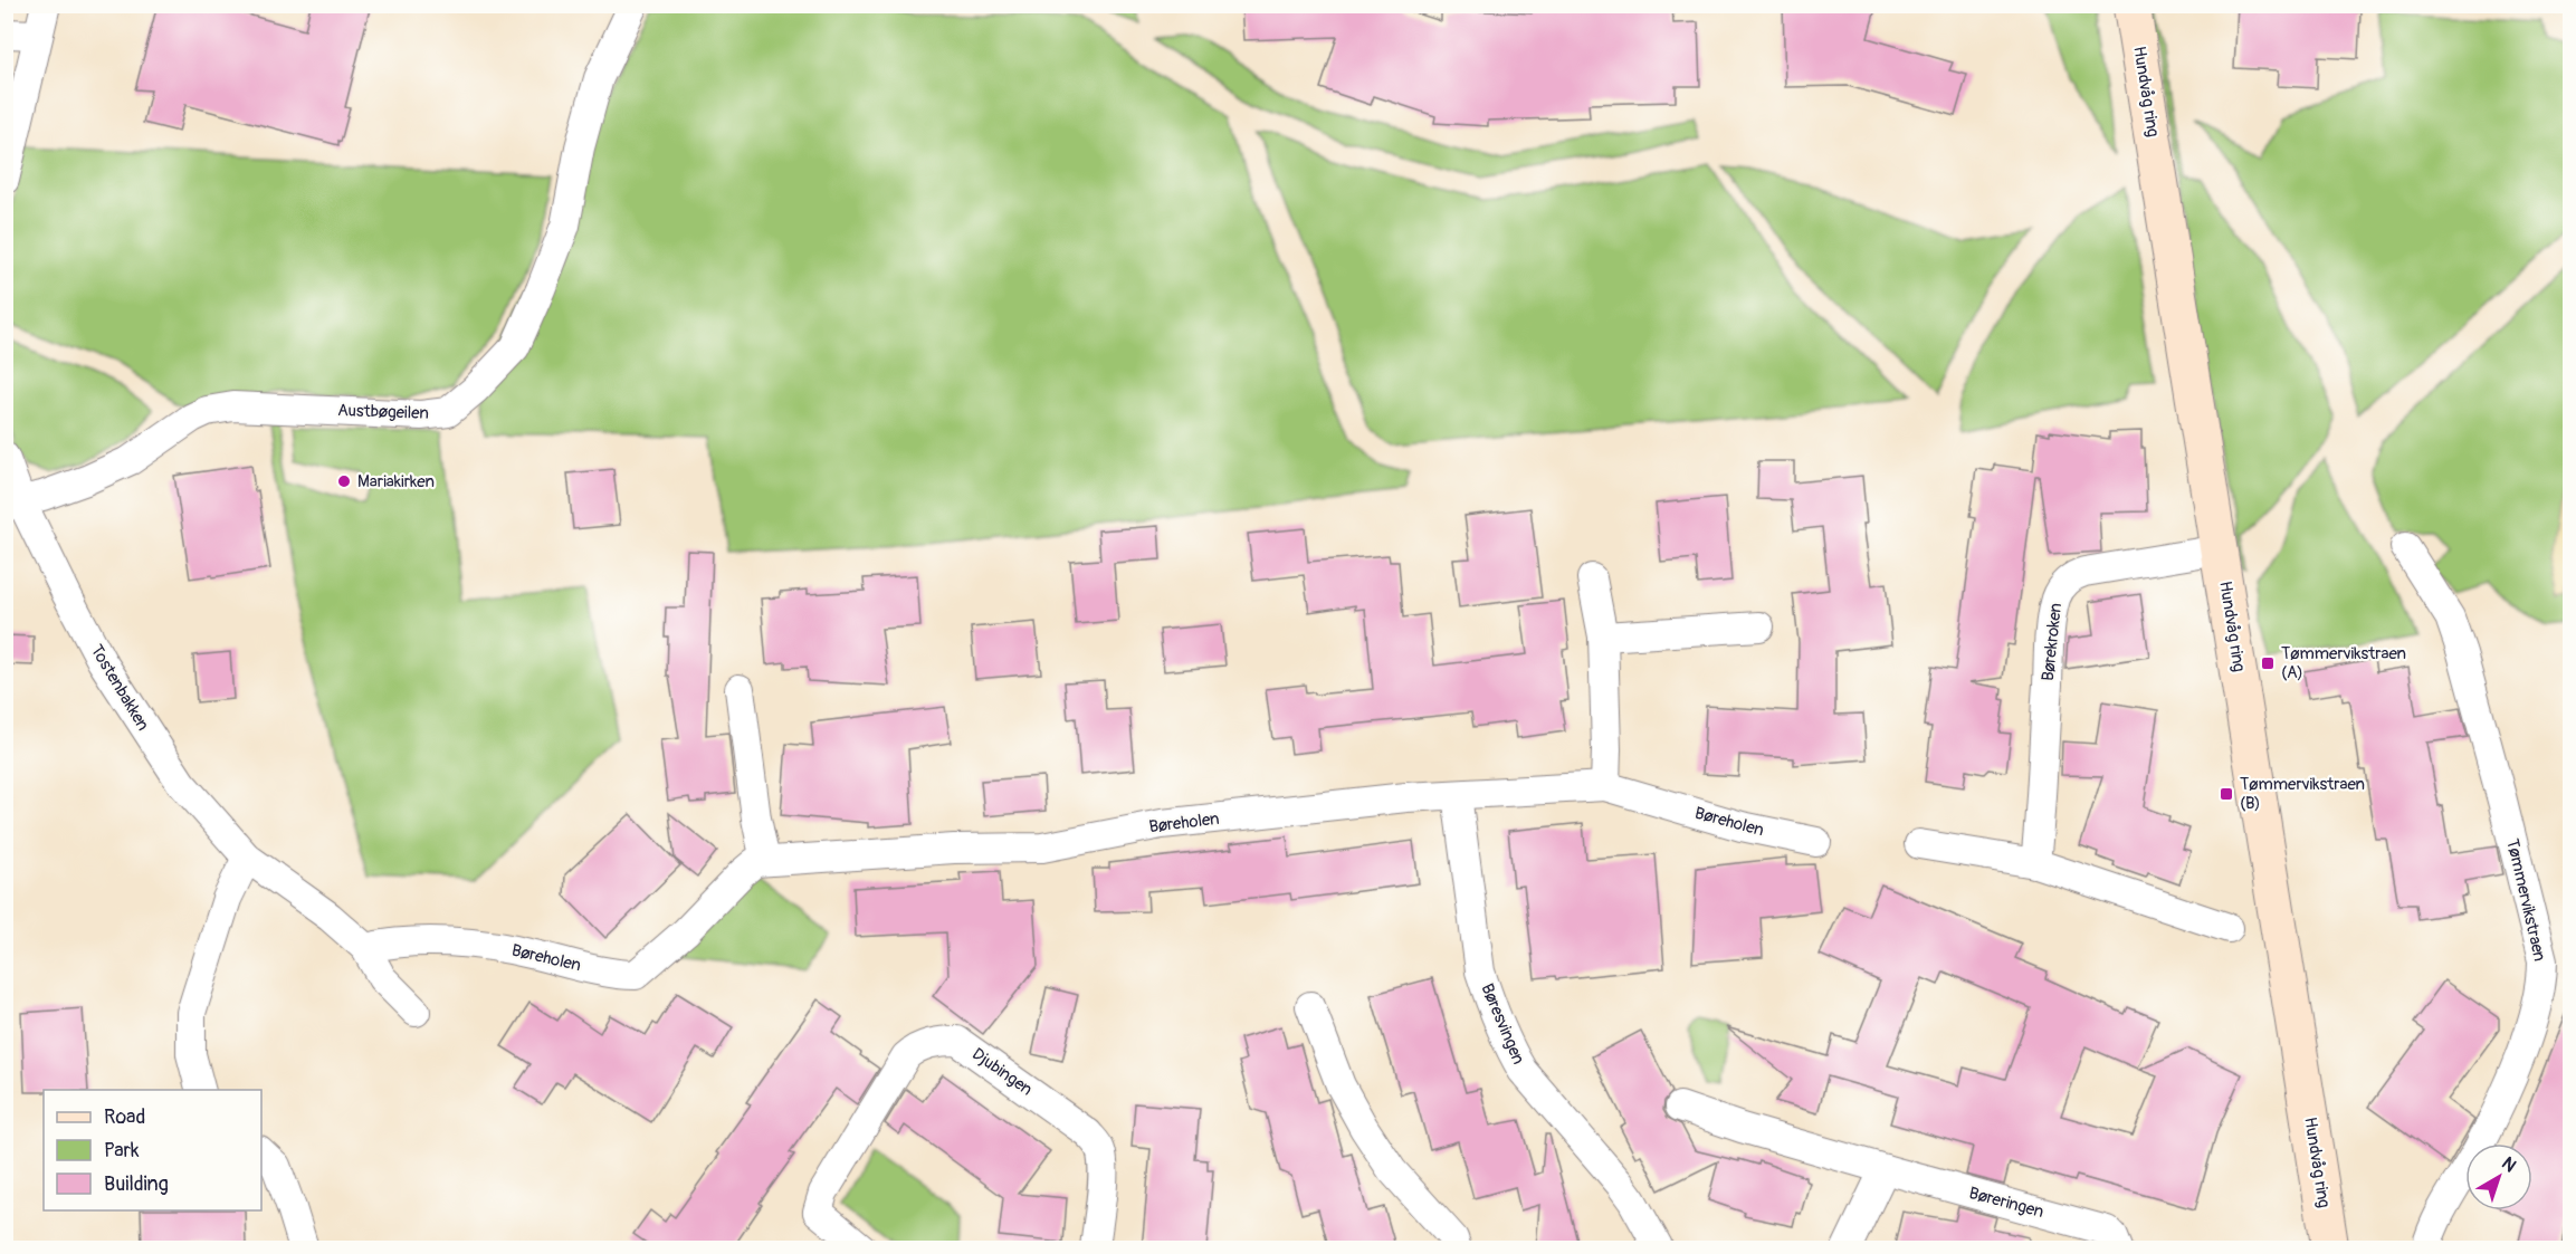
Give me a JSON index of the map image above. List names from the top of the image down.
{
  "streets": {
    "main road": ["Hundvåg ring"],
    "street": [
      "Austbøgeilen",
      "Børekroken",
      "Tostenbakken",
      "Børeholen",
      "Tømmervikstraen",
      "Børesvingen",
      "Djubingen",
      "Børeringen"
    ]
  },
  "crossings": [
    ["Hundvåg ring", "Børekroken"],
    ["Austbøgeilen", "Tostenbakken"],
    ["Tostenbakken", "Børeholen"],
    ["Børeholen", "Børesvingen"]
  ],
  "places": {
    "other": ["Mariakirken"],
    "transit": ["Tømmervikstraen (A)", "Tømmervikstraen (B)"]
  },
  "legend": ["Road", "Park", "Building"],
  "north": "top right"
}
